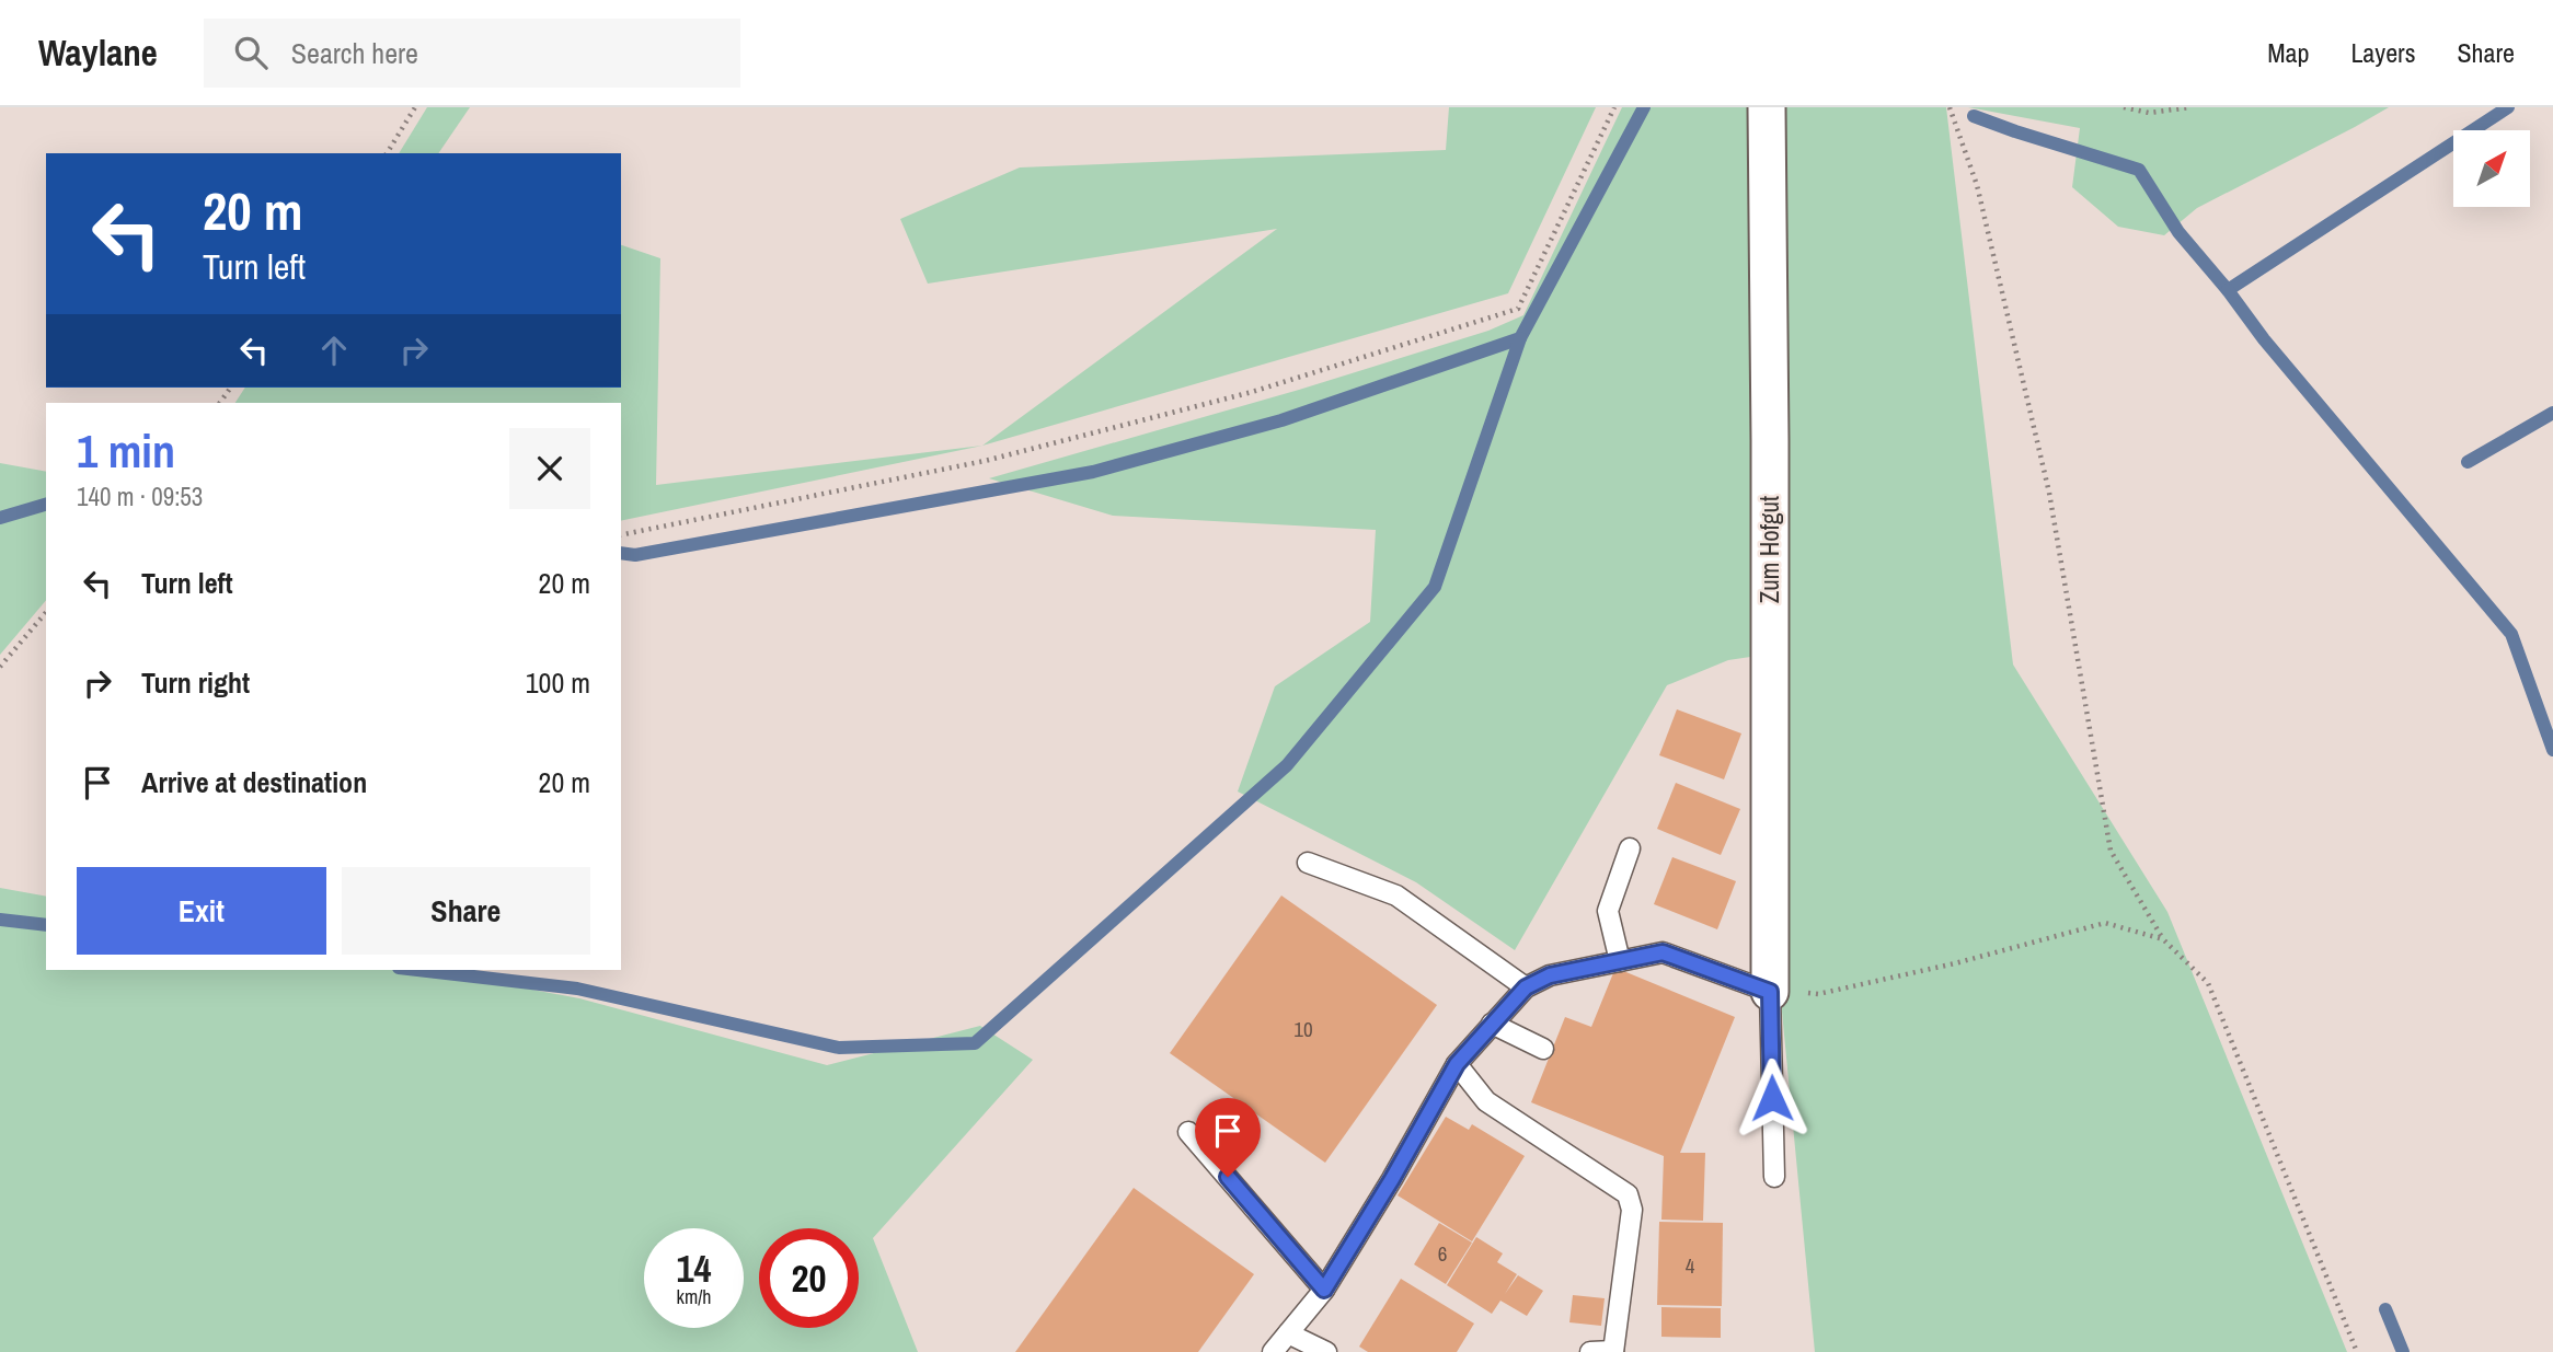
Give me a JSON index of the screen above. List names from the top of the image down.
{
  "streets": {
    "street": ["Zum Hofgut"]
  },
  "house_numbers": ["10", "6", "4"],
  "north": "top right",
  "page": {
    "header": "Waylane",
    "search": "Search here",
    "nav": ["Map", "Layers", "Share"],
    "turn": ["20 m", "Turn left"],
    "heading": ["1 min", "140 m · 09:53"],
    "list": [
      {
        "name": "Turn left",
        "value": "20 m"
      },
      {
        "name": "Turn right",
        "value": "100 m"
      },
      {
        "name": "Arrive at destination",
        "value": "20 m"
      }
    ],
    "buttons": ["Exit", "Share"],
    "speed": "14 km/h",
    "limit": "20"
  }
}
